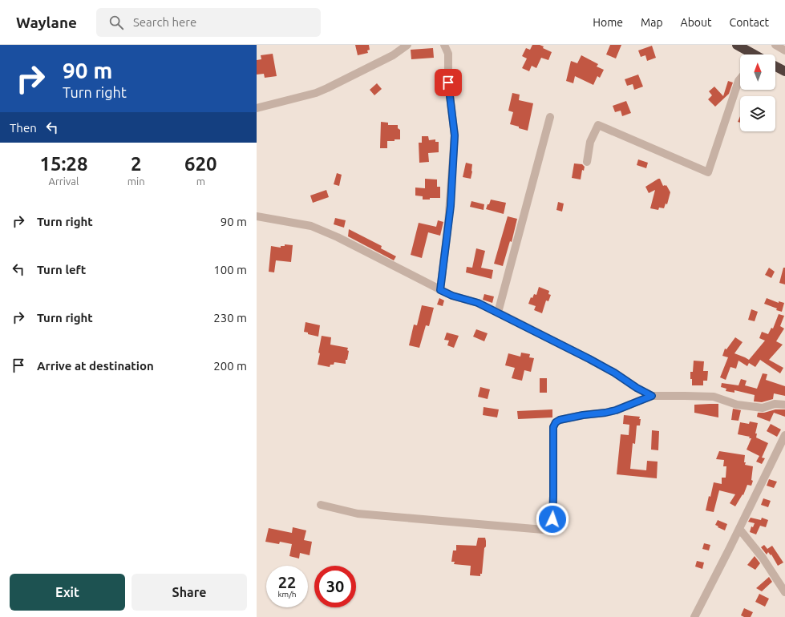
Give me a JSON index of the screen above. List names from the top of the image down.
{
  "north": "top",
  "page": {
    "header": "Waylane",
    "search": "Search here",
    "nav": [
      "Home",
      "Map",
      "About",
      "Contact"
    ],
    "turn": ["90 m", "Turn right"],
    "then": "Then",
    "eta": [
      "15:28",
      "Arrival",
      "2",
      "min",
      "620",
      "m"
    ],
    "list": [
      {
        "name": "Turn right",
        "value": "90 m"
      },
      {
        "name": "Turn left",
        "value": "100 m"
      },
      {
        "name": "Turn right",
        "value": "230 m"
      },
      {
        "name": "Arrive at destination",
        "value": "200 m"
      }
    ],
    "speed": "22 km/h",
    "limit": "30",
    "buttons": ["Exit", "Share"]
  }
}
